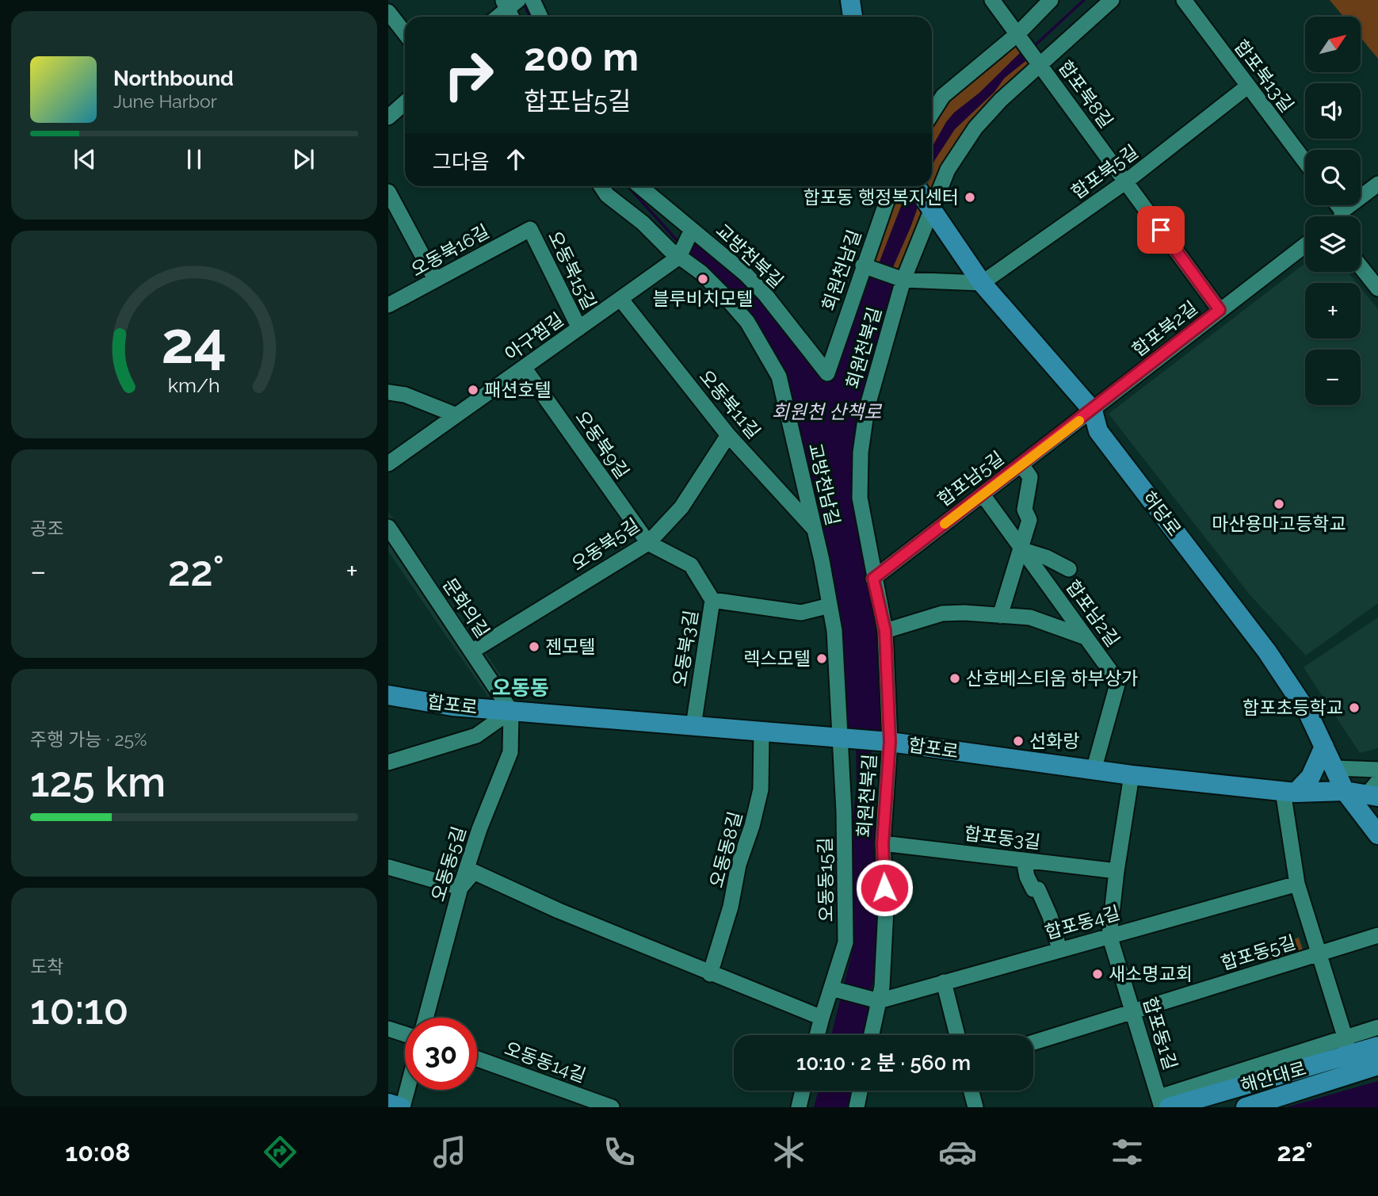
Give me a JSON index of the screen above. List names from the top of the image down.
{
  "streets": {
    "main road": ["허당로", "합포로", "해안대로"],
    "street": [
      "합포북13길",
      "합포북8길",
      "합포북5길",
      "오동북16길",
      "교방천북길",
      "오동북15길",
      "회원천남길",
      "합포북2길",
      "아구찜길",
      "회원천북길",
      "오동북11길",
      "오동북9길",
      "합포남5길",
      "교방천남길",
      "오동북5길",
      "문화의길",
      "합포남2길",
      "오동북3길",
      "합포동3길",
      "오동동8길",
      "오동동5길",
      "오동동15길",
      "합포동4길",
      "합포동5길",
      "합포동1길",
      "오동동14길"
    ]
  },
  "crossings": [
    ["합포북13길", "합포북5길"],
    ["합포북8길", "합포북5길"],
    ["합포북8길", "합포북2길"],
    ["합포북8길", "회원천북길"],
    ["합포북5길", "허당로"],
    ["오동북16길", "오동북15길"],
    ["교방천북길", "회원천남길"],
    ["교방천북길", "아구찜길"],
    ["오동북15길", "아구찜길"],
    ["합포북2길", "합포남5길"],
    ["합포북2길", "허당로"],
    ["아구찜길", "오동북11길"],
    ["아구찜길", "오동북9길"],
    ["아구찜길", "교방천남길"],
    ["회원천북길", "합포남5길"],
    ["회원천북길", "허당로"],
    ["회원천북길", "합포로"],
    ["회원천북길", "합포동3길"],
    ["회원천북길", "합포동4길"],
    ["오동북11길", "교방천남길"],
    ["오동북11길", "오동북5길"],
    ["오동북9길", "오동북5길"],
    ["오동북9길", "오동북3길"],
    ["합포남5길", "허당로"],
    ["합포남5길", "합포남2길"],
    ["교방천남길", "합포로"],
    ["교방천남길", "오동동15길"],
    ["허당로", "합포로"],
    ["오동북5길", "문화의길"],
    ["오동북5길", "오동북3길"],
    ["문화의길", "합포로"],
    ["문화의길", "오동동5길"],
    ["합포남2길", "합포로"],
    ["오동북3길", "합포로"],
    ["합포로", "오동동8길"],
    ["합포로", "오동동5길"],
    ["합포로", "오동동15길"],
    ["합포로", "합포동1길"],
    ["합포동3길", "합포동1길"],
    ["합포동4길", "합포동1길"],
    ["합포동5길", "합포동1길"],
    ["합포동1길", "해안대로"]
  ],
  "districts": ["오동동"],
  "water": ["회원천 산책로"],
  "places": [
    "합포동 행정복지센터",
    "블루비치모텔",
    "패션호텔",
    "마산용마고등학교",
    "젠모텔",
    "렉스모텔",
    "산호베스티움 하부상가",
    "합포초등학교",
    "선화랑",
    "새소명교회"
  ],
  "north": "top right",
  "page": {
    "map_buttons": ["+", "−"],
    "turn": ["200 m", "합포남5길"],
    "song": ["Northbound", "June Harbor"],
    "then": "그다음",
    "tile": [
      "공조",
      ["주행 가능 · 25%", "125 km"],
      ["도착", "10:10"]
    ],
    "heat": ["−", "22°", "+"],
    "limit": "30",
    "trip": "10:10 · 2 분 · 560 m",
    "tabs": ["10:08", "22°"],
    "gauge": ["24", "km/h"]
  }
}
